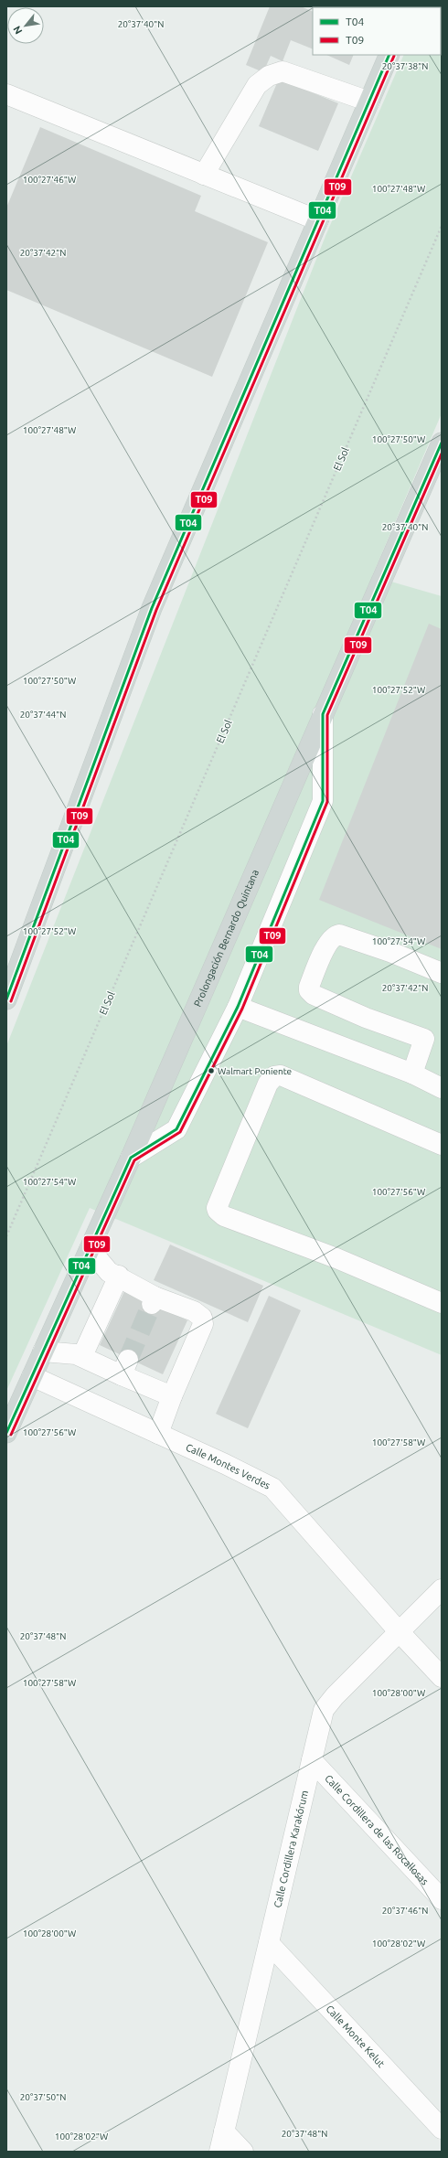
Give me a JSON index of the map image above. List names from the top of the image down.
{
  "streets": {
    "main road": ["Prolongación Bernardo Quintana"],
    "street": [
      "Calle Montes Verdes",
      "Calle Cordillera de las Rocallosas",
      "Calle Cordillera Karakórum",
      "Calle Monte Kelut"
    ],
    "path": ["El Sol"]
  },
  "crossings": [
    ["Prolongación Bernardo Quintana", "Calle Montes Verdes"],
    ["Calle Montes Verdes", "Calle Cordillera Karakórum"],
    ["Calle Cordillera de las Rocallosas", "Calle Cordillera Karakórum"],
    ["Calle Cordillera Karakórum", "Calle Monte Kelut"]
  ],
  "places": ["Walmart Poniente"],
  "lines": ["transit line T04", "transit line T09"],
  "legend": ["T04", "T09"],
  "north": "bottom left",
  "coordinates": [
    "20°37'40\"N",
    "20°37'38\"N",
    "100°27'46\"W",
    "100°27'48\"W",
    "20°37'42\"N",
    "100°27'50\"W",
    "100°27'52\"W",
    "20°37'44\"N",
    "100°27'54\"W",
    "100°27'56\"W",
    "100°27'58\"W",
    "20°37'48\"N",
    "100°28'00\"W",
    "20°37'46\"N",
    "100°28'02\"W",
    "20°37'50\"N"
  ]
}
